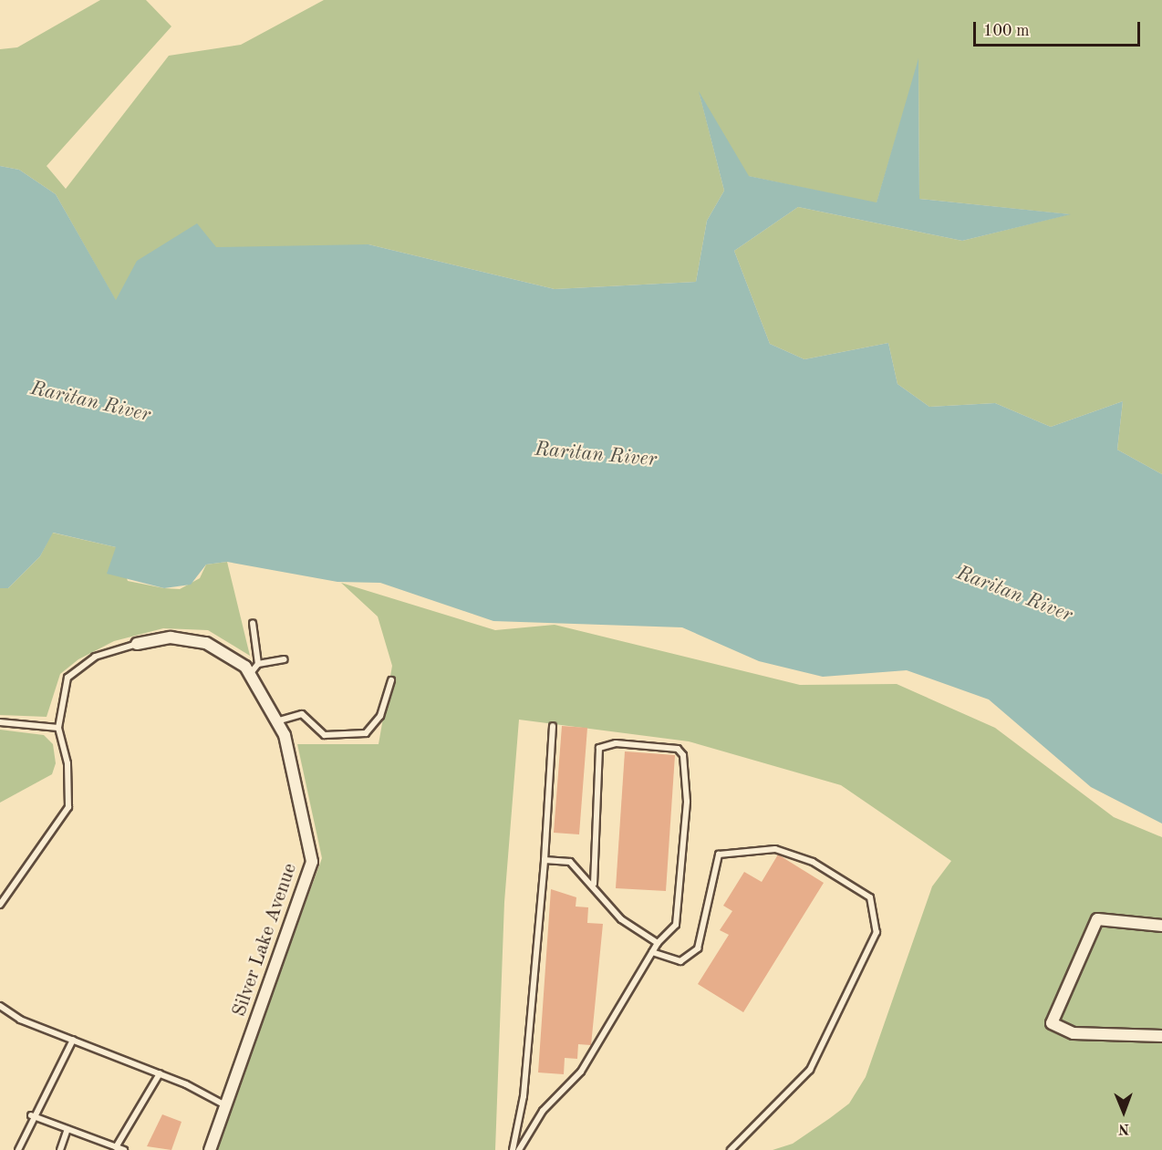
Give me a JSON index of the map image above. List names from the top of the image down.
{
  "streets": {
    "street": ["Silver Lake Avenue"]
  },
  "water": ["Raritan River"],
  "scale_bar": "100 m",
  "north": "bottom"
}
